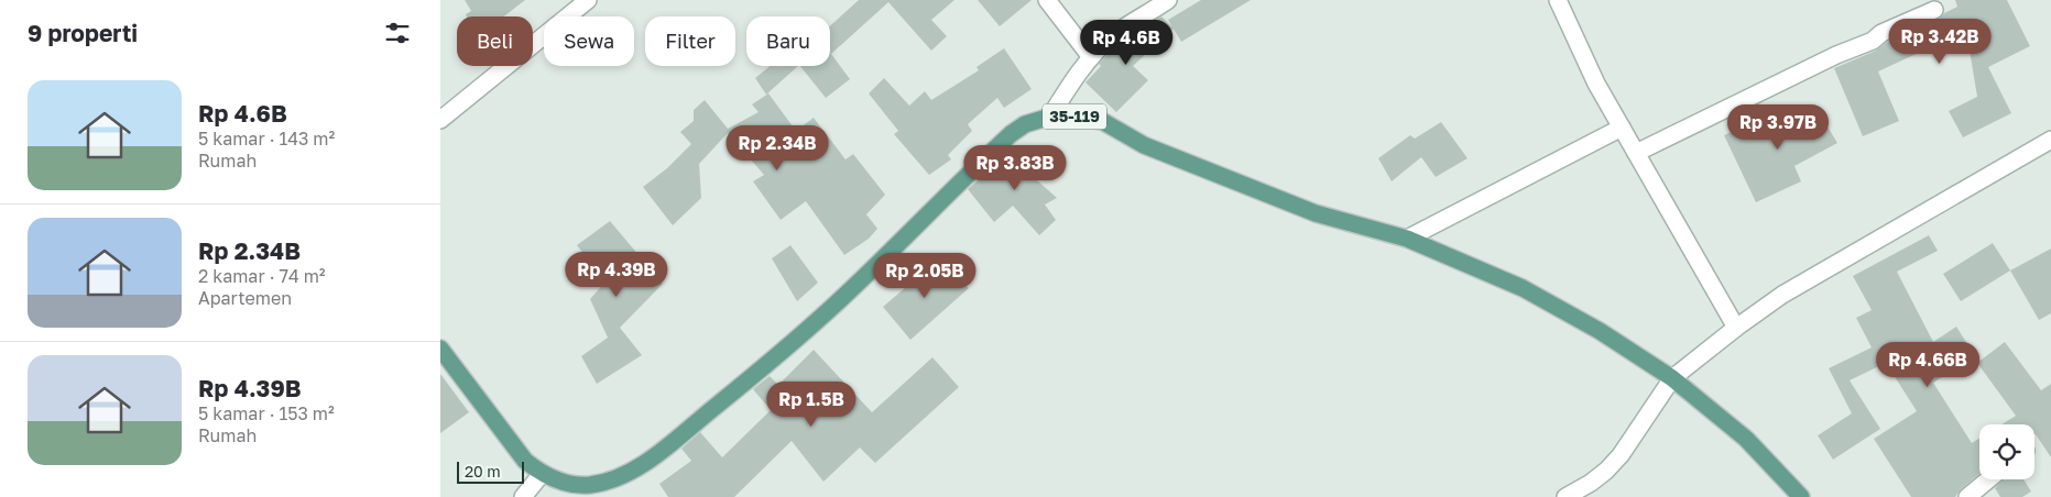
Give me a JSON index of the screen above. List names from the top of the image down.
{
  "streets": {
    "main road": ["35-119"]
  },
  "scale_bar": "20 m",
  "page": {
    "heading": "9 properti",
    "chip": [
      "Beli",
      "Sewa",
      "Filter",
      "Baru"
    ],
    "price": [
      "Rp 3.42B",
      "Rp 4.6B",
      "Rp 3.97B",
      "Rp 2.34B",
      "Rp 3.83B",
      "Rp 4.39B",
      "Rp 2.05B",
      "Rp 4.66B",
      "Rp 1.5B"
    ],
    "list": [
      {
        "name": "Rp 4.6B",
        "note": "5 kamar · 143 m² · Rumah"
      },
      {
        "name": "Rp 2.34B",
        "note": "2 kamar · 74 m² · Apartemen"
      },
      {
        "name": "Rp 4.39B",
        "note": "5 kamar · 153 m² · Rumah"
      }
    ],
    "scale": "20 m"
  }
}
